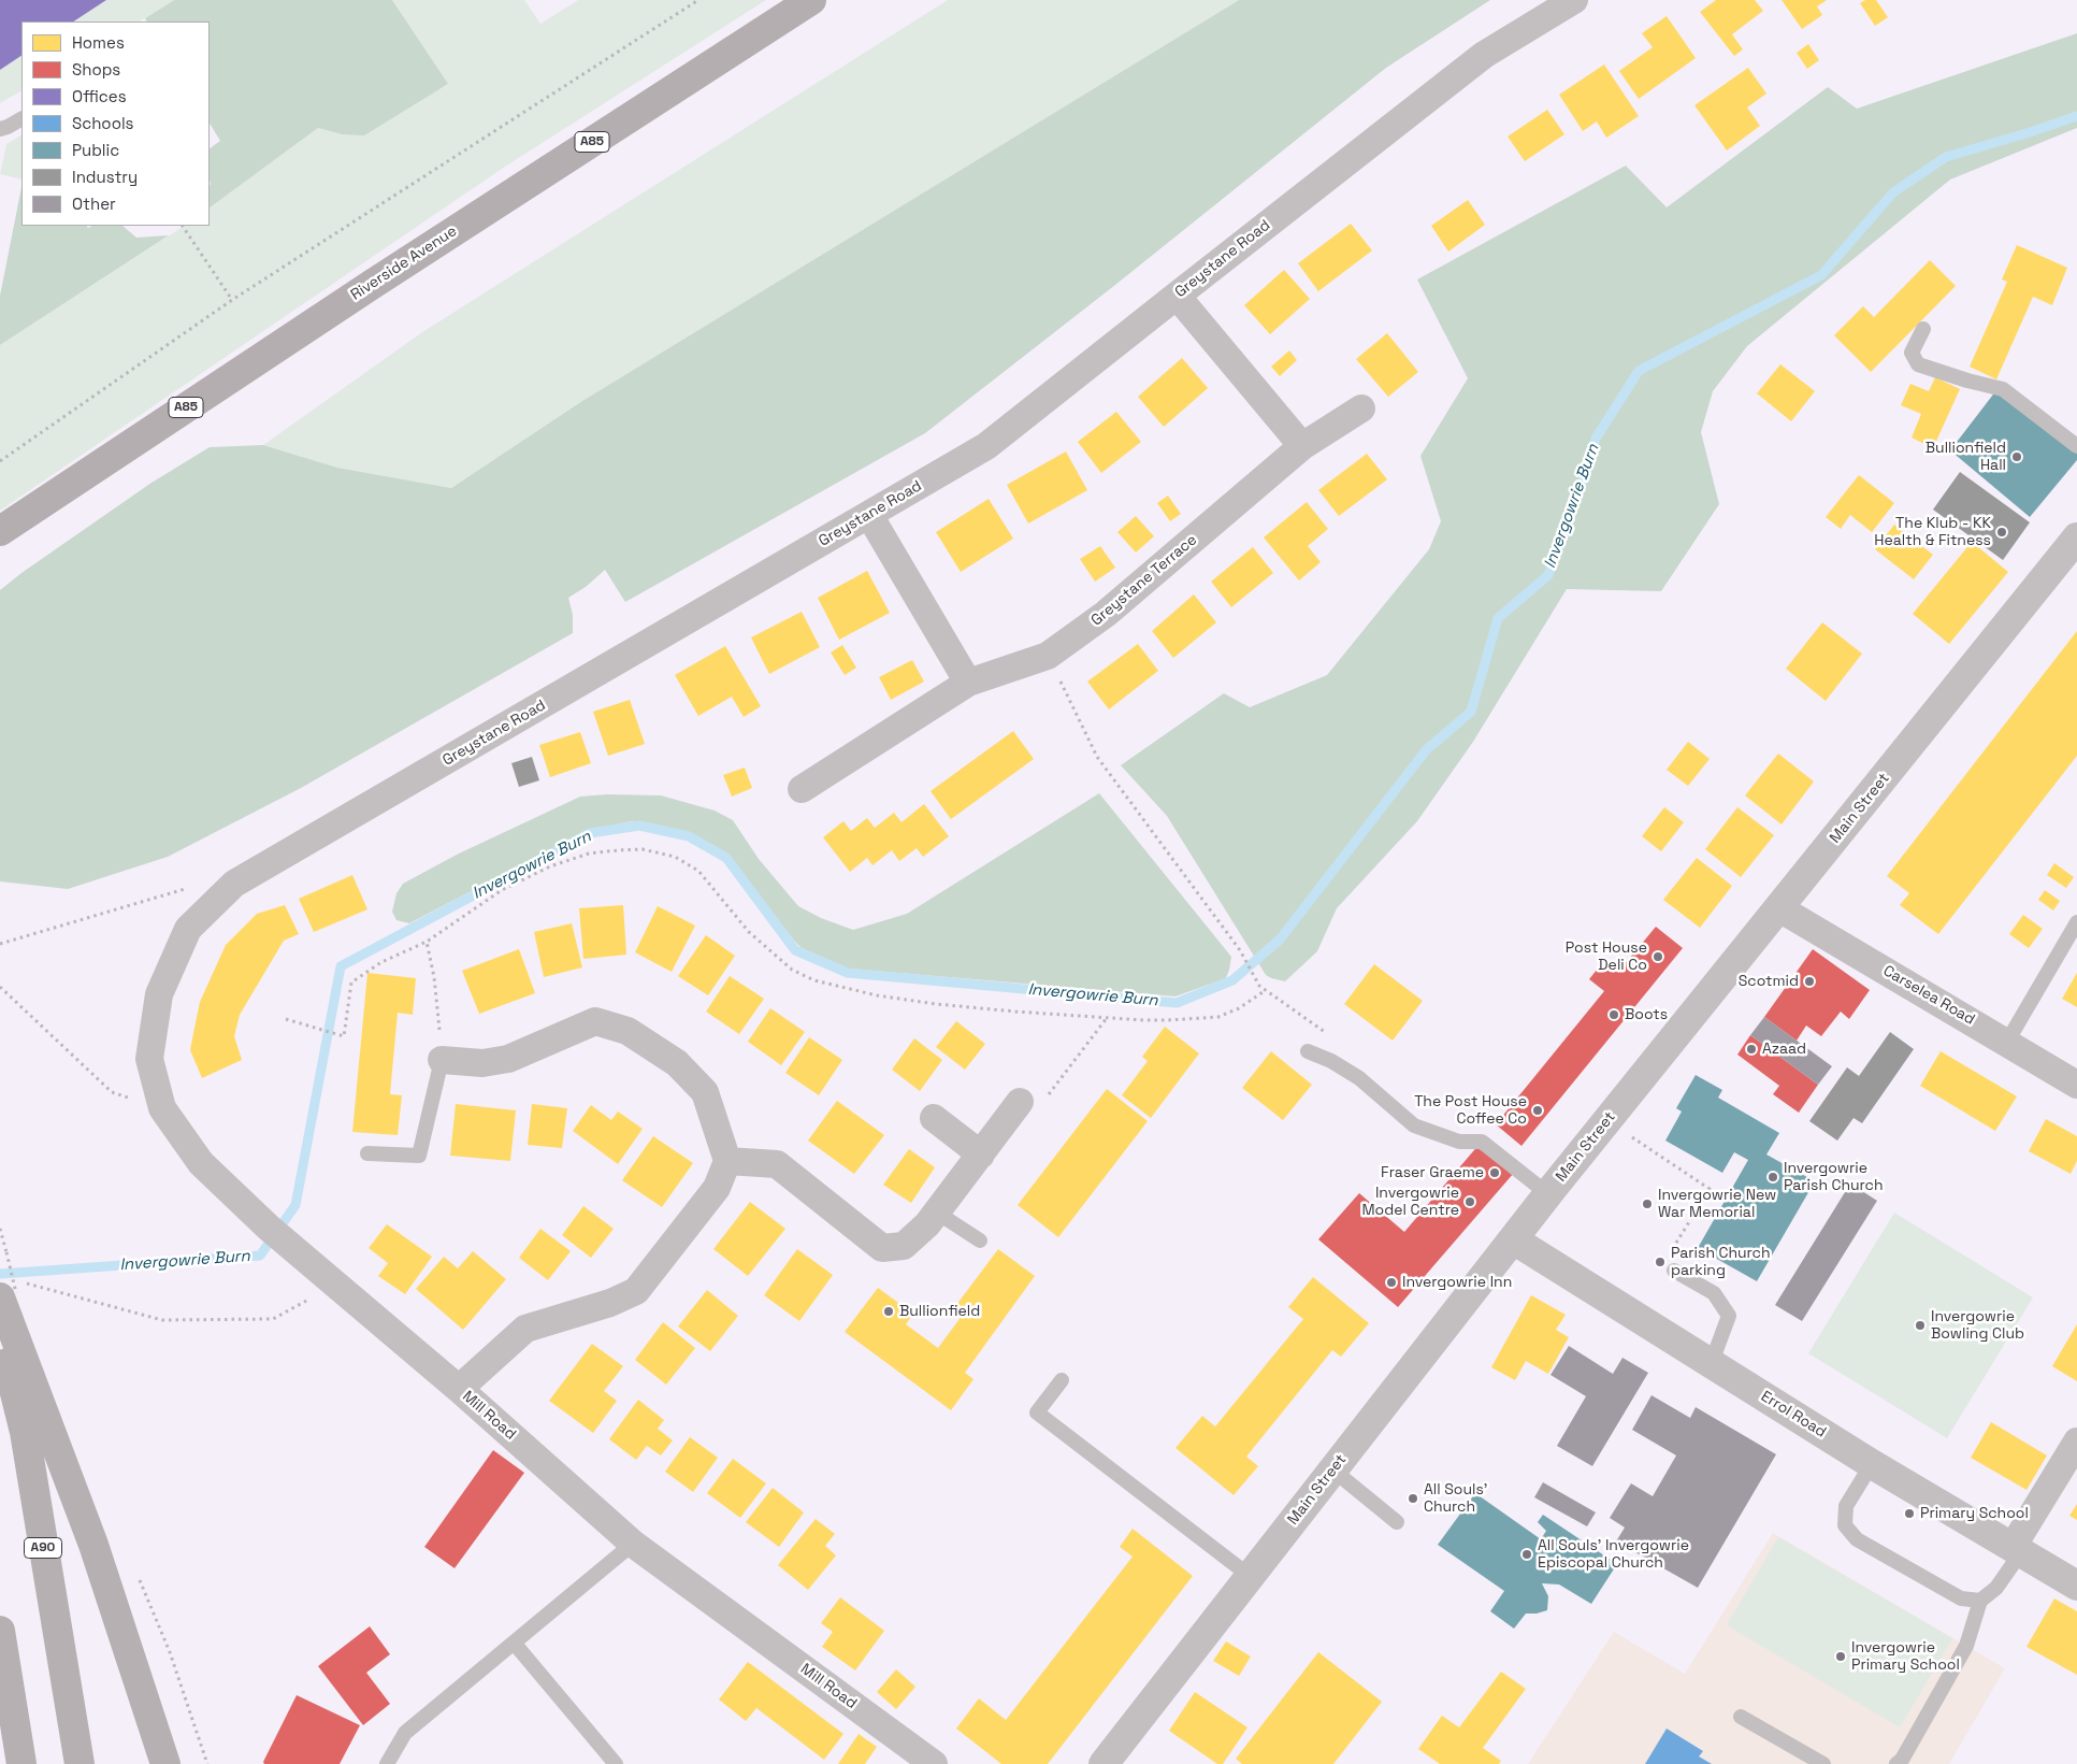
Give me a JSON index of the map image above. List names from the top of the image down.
{
  "streets": {
    "highway": ["A90"],
    "main road": ["A85", "Riverside Avenue"],
    "street": [
      "Greystane Road",
      "Greystane Terrace",
      "Main Street",
      "Carselea Road",
      "Errol Road",
      "Mill Road"
    ]
  },
  "crossings": [
    ["Greystane Road", "Mill Road"],
    ["Main Street", "Carselea Road"],
    ["Main Street", "Errol Road"]
  ],
  "water": ["Invergowrie Burn"],
  "places": [
    "Bullionfield Hall",
    "The Klub - KK Health & Fitness",
    "Post House Deli Co",
    "Scotmid",
    "Boots",
    "Azaad",
    "The Post House Coffee Co",
    "Fraser Graeme",
    "Invergowrie Parish Church",
    "Invergowrie Model Centre",
    "Invergowrie New War Memorial",
    "Parish Church parking",
    "Invergowrie Inn",
    "Bullionfield",
    "Invergowrie Bowling Club",
    "All Souls' Church",
    "Primary School",
    "All Souls' Invergowrie Episcopal Church",
    "Invergowrie Primary School"
  ],
  "legend": [
    "Homes",
    "Shops",
    "Offices",
    "Schools",
    "Public",
    "Industry",
    "Other"
  ]
}
